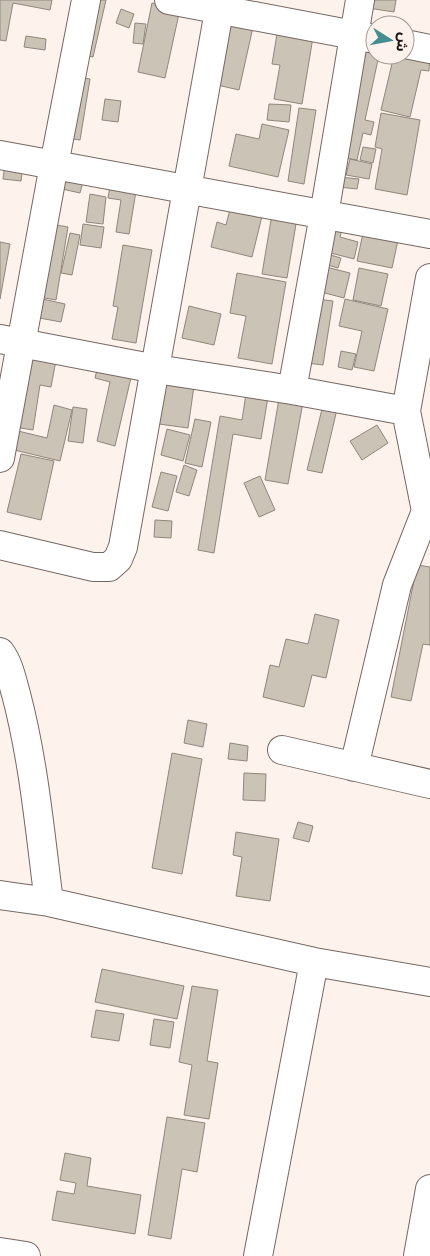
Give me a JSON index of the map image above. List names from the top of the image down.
{
  "north": "right"
}
